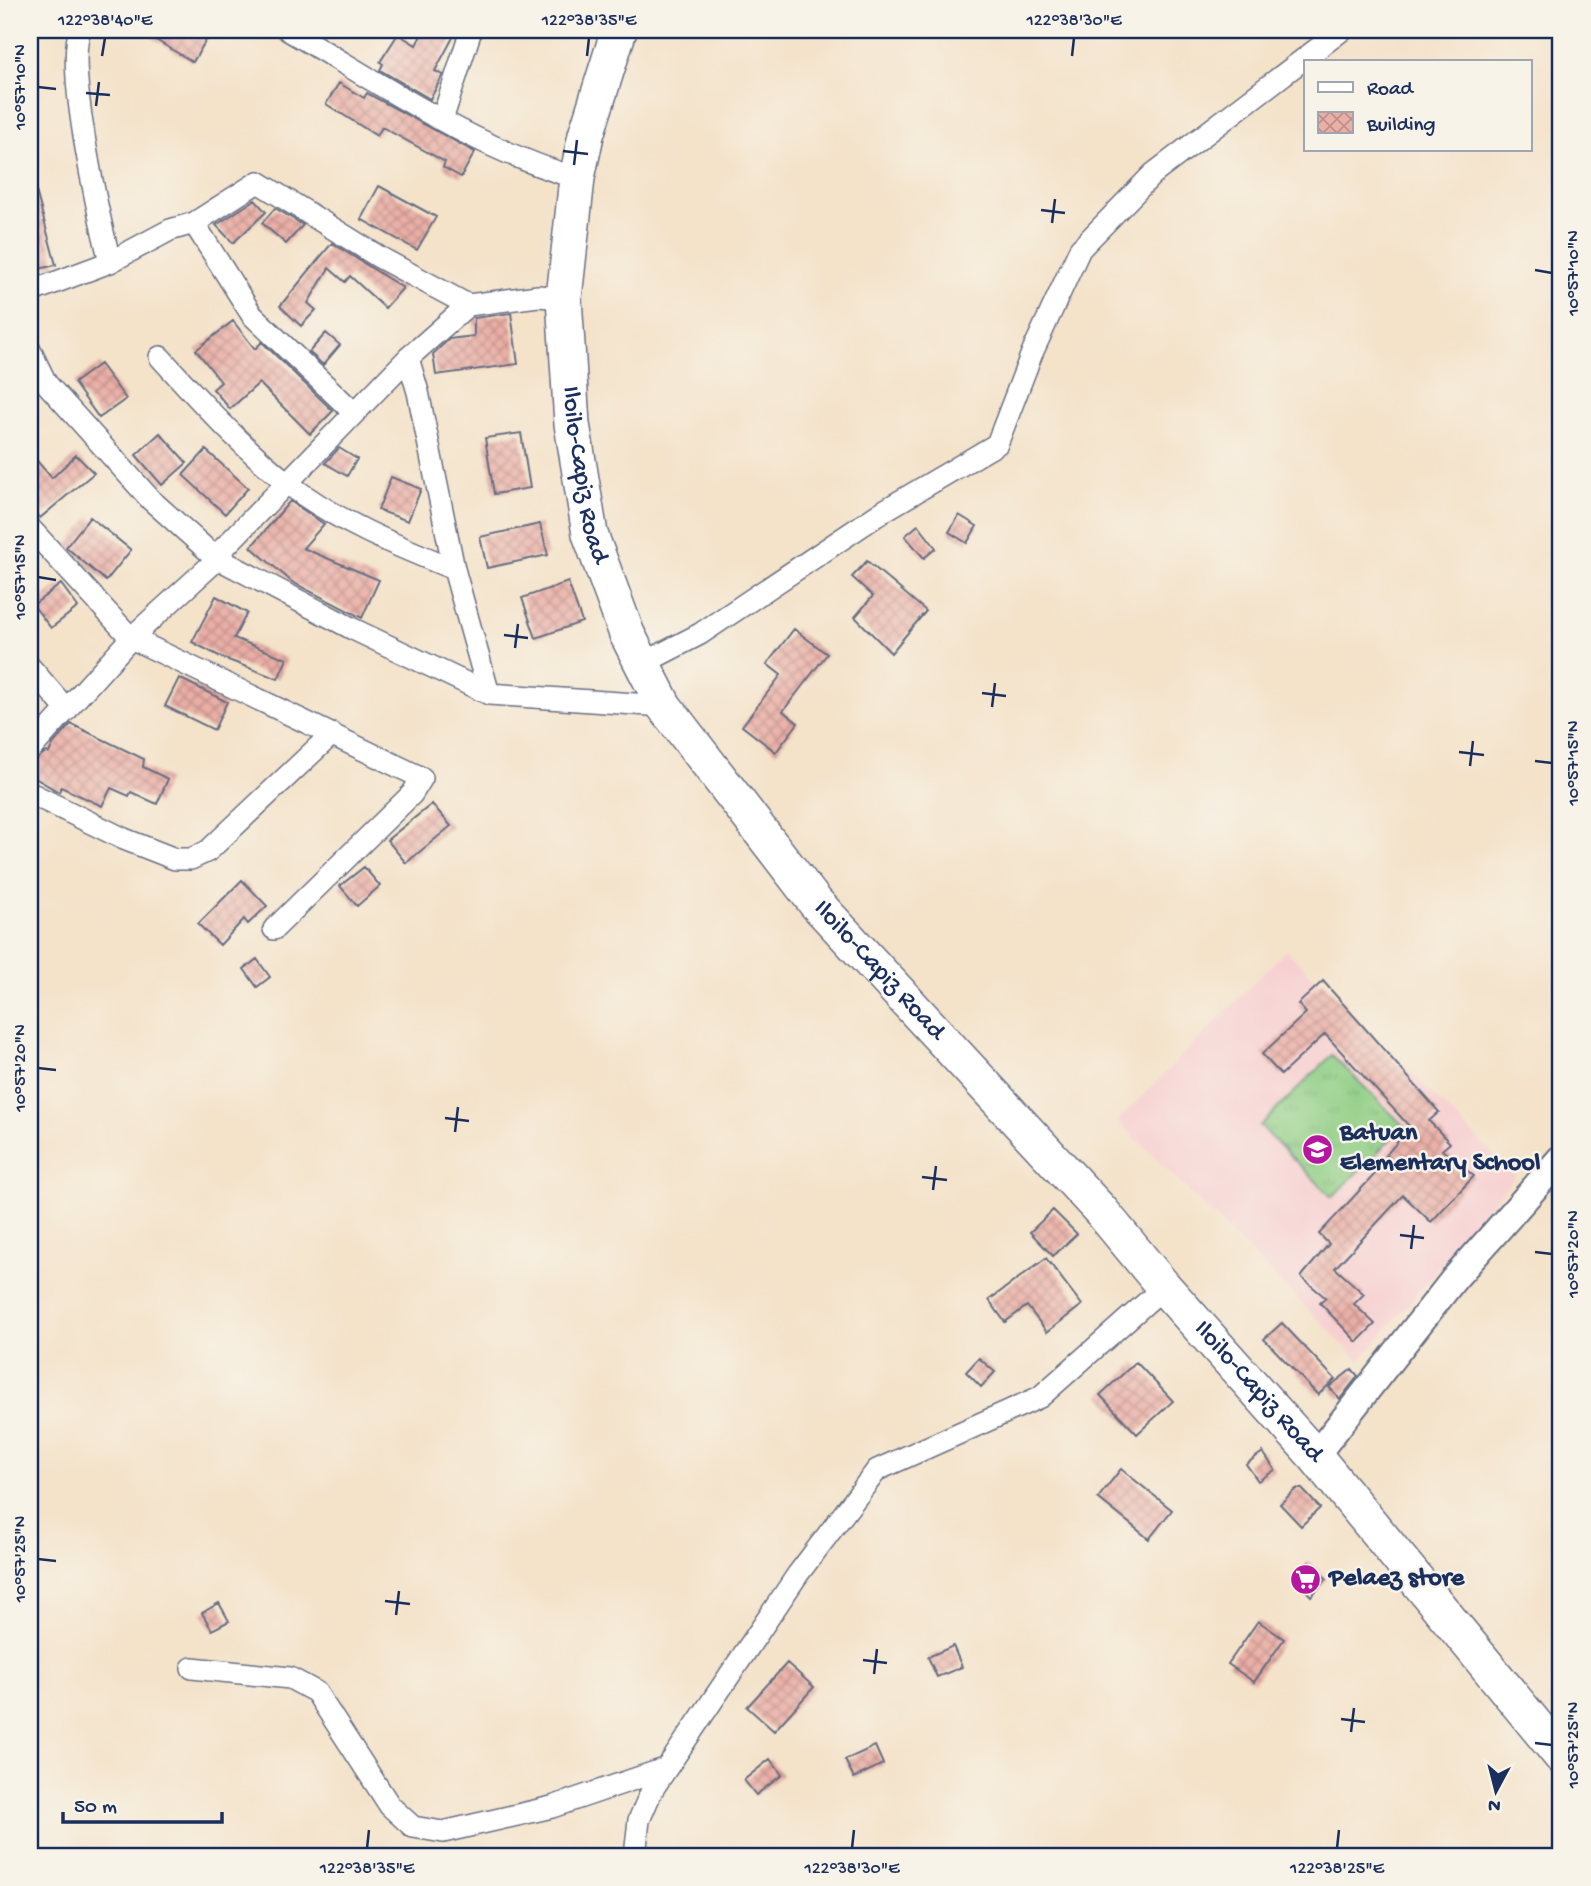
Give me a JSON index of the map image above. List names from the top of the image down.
{
  "streets": {
    "highway": ["Iloilo-Capiz Road"]
  },
  "places": {
    "school or university": ["Batuan Elementary School"],
    "supermarket": ["Pelaez store"]
  },
  "legend": ["Road", "Building"],
  "scale_bar": "50 m",
  "north": "bottom",
  "coordinates": [
    "122°38'40\"E",
    "122°38'35\"E",
    "122°38'30\"E",
    "10°57'10\"N",
    "10°57'15\"N",
    "10°57'20\"N",
    "10°57'25\"N",
    "122°38'25\"E"
  ]
}
